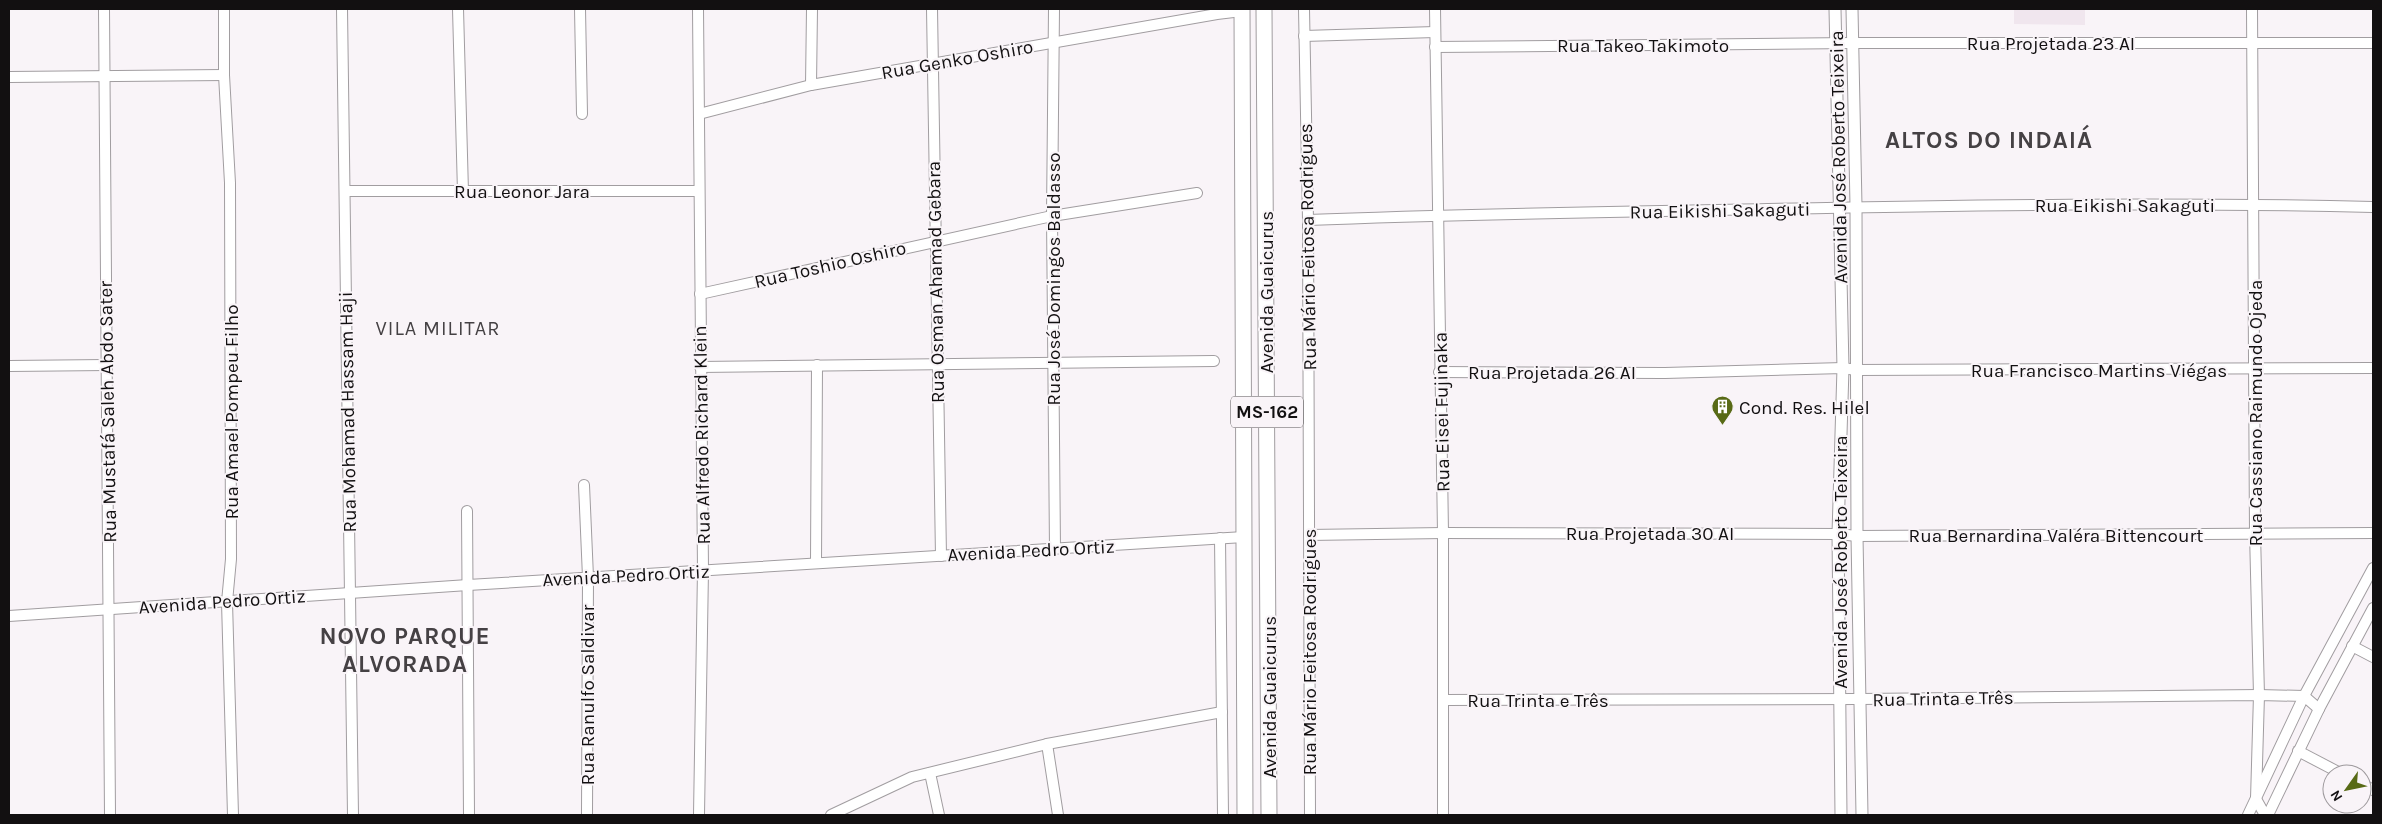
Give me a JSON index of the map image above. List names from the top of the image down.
{
  "streets": {
    "main road": ["Avenida Guaicurus", "MS-162"],
    "street": [
      "Rua Projetada 23 AI",
      "Rua Takeo Takimoto",
      "Rua Genko Oshiro",
      "Avenida José Roberto Teixeira",
      "Rua Leonor Jara",
      "Rua Eikishi Sakaguti",
      "Rua Mário Feitosa Rodrigues",
      "Rua Toshio Oshiro",
      "Rua José Domingos Baldasso",
      "Rua Osman Ahamad Gebara",
      "Rua Francisco Martins Viégas",
      "Rua Projetada 26 AI",
      "Rua Mustafá Saleh Abdo Sater",
      "Rua Amael Pompeu Filho",
      "Rua Mohamad Hassam Haji",
      "Rua Eisei Fujinaka",
      "Rua Cassiano Raimundo Ojeda",
      "Rua Alfredo Richard Klein",
      "Rua Projetada 30 AI",
      "Rua Bernardina Valéra Bittencourt",
      "Avenida Pedro Ortiz",
      "Rua Ranulfo Saldivar",
      "Rua Trinta e Três"
    ]
  },
  "crossings": [
    ["Rua Projetada 23 AI", "Rua Takeo Takimoto"],
    ["Rua Projetada 23 AI", "Avenida José Roberto Teixeira"],
    ["Rua Projetada 23 AI", "Rua Cassiano Raimundo Ojeda"],
    ["Rua Takeo Takimoto", "Avenida José Roberto Teixeira"],
    ["Rua Takeo Takimoto", "Rua Eisei Fujinaka"],
    ["Rua Genko Oshiro", "Rua José Domingos Baldasso"],
    ["Rua Genko Oshiro", "Rua Osman Ahamad Gebara"],
    ["Rua Genko Oshiro", "Avenida Guaicurus"],
    ["Rua Genko Oshiro", "Rua Alfredo Richard Klein"],
    ["Avenida José Roberto Teixeira", "Rua Eikishi Sakaguti"],
    ["Avenida José Roberto Teixeira", "Rua Francisco Martins Viégas"],
    ["Avenida José Roberto Teixeira", "Rua Projetada 26 AI"],
    ["Avenida José Roberto Teixeira", "Rua Projetada 30 AI"],
    ["Avenida José Roberto Teixeira", "Rua Bernardina Valéra Bittencourt"],
    ["Avenida José Roberto Teixeira", "Rua Trinta e Três"],
    ["Rua Leonor Jara", "Rua Mohamad Hassam Haji"],
    ["Rua Leonor Jara", "Rua Alfredo Richard Klein"],
    ["Rua Eikishi Sakaguti", "Rua Mário Feitosa Rodrigues"],
    ["Rua Eikishi Sakaguti", "Rua Eisei Fujinaka"],
    ["Rua Eikishi Sakaguti", "Rua Cassiano Raimundo Ojeda"],
    ["Rua Mário Feitosa Rodrigues", "Rua Projetada 30 AI"],
    ["Rua Toshio Oshiro", "Rua José Domingos Baldasso"],
    ["Rua Toshio Oshiro", "Rua Osman Ahamad Gebara"],
    ["Rua Toshio Oshiro", "Rua Alfredo Richard Klein"],
    ["Rua José Domingos Baldasso", "Avenida Pedro Ortiz"],
    ["Rua Osman Ahamad Gebara", "Avenida Pedro Ortiz"],
    ["Avenida Guaicurus", "Avenida Pedro Ortiz"],
    ["Rua Francisco Martins Viégas", "Rua Projetada 26 AI"],
    ["Rua Francisco Martins Viégas", "Rua Cassiano Raimundo Ojeda"],
    ["Rua Projetada 26 AI", "Rua Eisei Fujinaka"],
    ["Rua Mustafá Saleh Abdo Sater", "Avenida Pedro Ortiz"],
    ["Rua Amael Pompeu Filho", "Avenida Pedro Ortiz"],
    ["Rua Mohamad Hassam Haji", "Avenida Pedro Ortiz"],
    ["Rua Eisei Fujinaka", "Rua Projetada 30 AI"],
    ["Rua Eisei Fujinaka", "Rua Trinta e Três"],
    ["Rua Cassiano Raimundo Ojeda", "Rua Bernardina Valéra Bittencourt"],
    ["Rua Cassiano Raimundo Ojeda", "Rua Trinta e Três"],
    ["Rua Alfredo Richard Klein", "Avenida Pedro Ortiz"],
    ["Rua Projetada 30 AI", "Rua Bernardina Valéra Bittencourt"],
    ["Avenida Pedro Ortiz", "Rua Ranulfo Saldivar"]
  ],
  "districts": ["ALTOS DO INDAIÁ", "VILA MILITAR", "NOVO PARQUE ALVORADA"],
  "places": {
    "building": ["Cond. Res. Hilel"]
  },
  "north": "bottom left"
}
